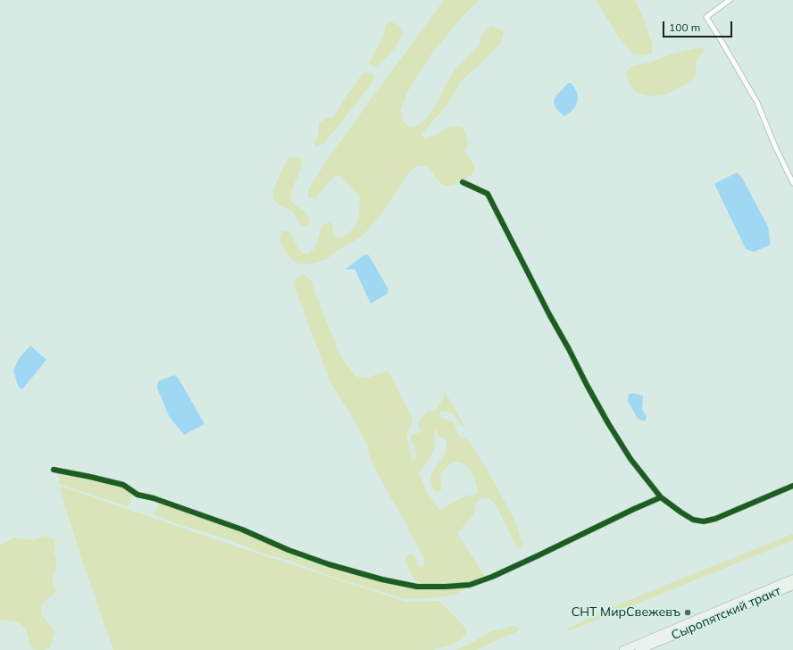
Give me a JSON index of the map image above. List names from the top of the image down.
{
  "streets": {
    "main road": ["Сыропятский тракт"]
  },
  "places": ["СНТ МирСвежевъ"],
  "scale_bar": "100 m"
}
